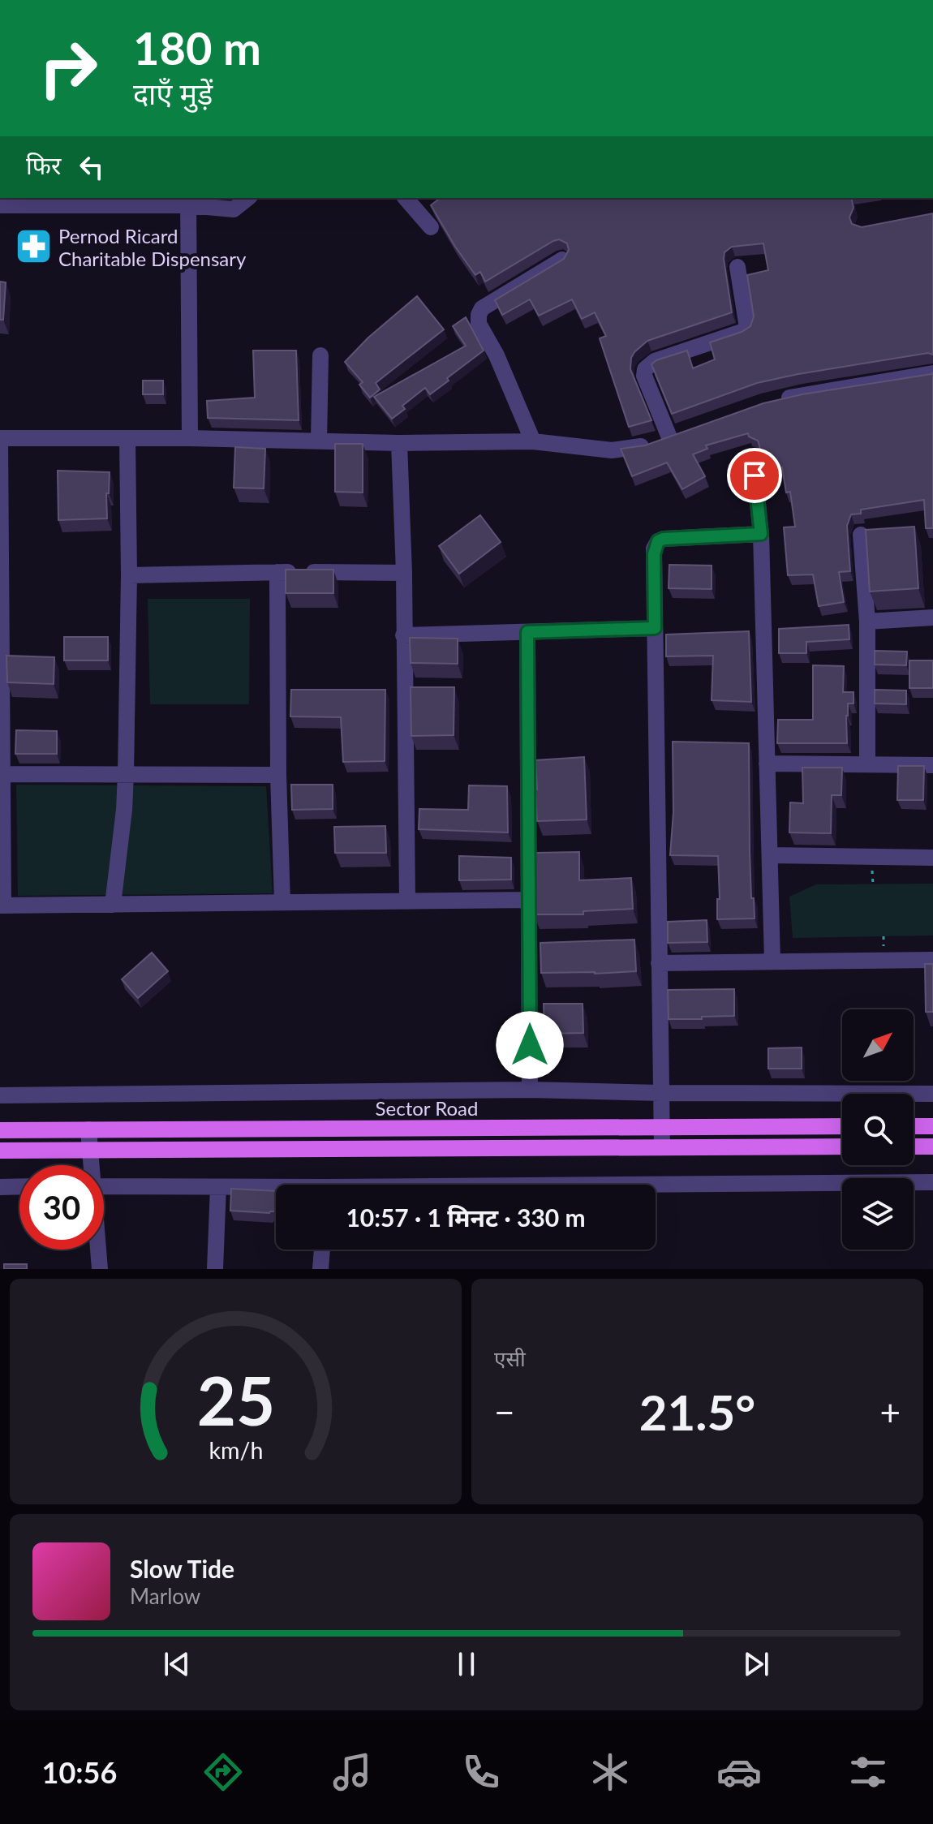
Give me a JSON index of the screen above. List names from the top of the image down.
{
  "streets": {
    "main road": ["Sector Road"]
  },
  "places": {
    "pharmacy": ["Pernod Ricard Charitable Dispensary"]
  },
  "north": "top right",
  "page": {
    "turn": ["180 m", "दाएँ मुड़ें"],
    "then": "फिर",
    "limit": "30",
    "trip": "10:57 · 1 मिनट · 330 m",
    "tile": "एसी",
    "heat": ["−", "21.5°", "+"],
    "song": ["Slow Tide", "Marlow"],
    "tabs": "10:56",
    "gauge": ["25", "km/h"]
  }
}
